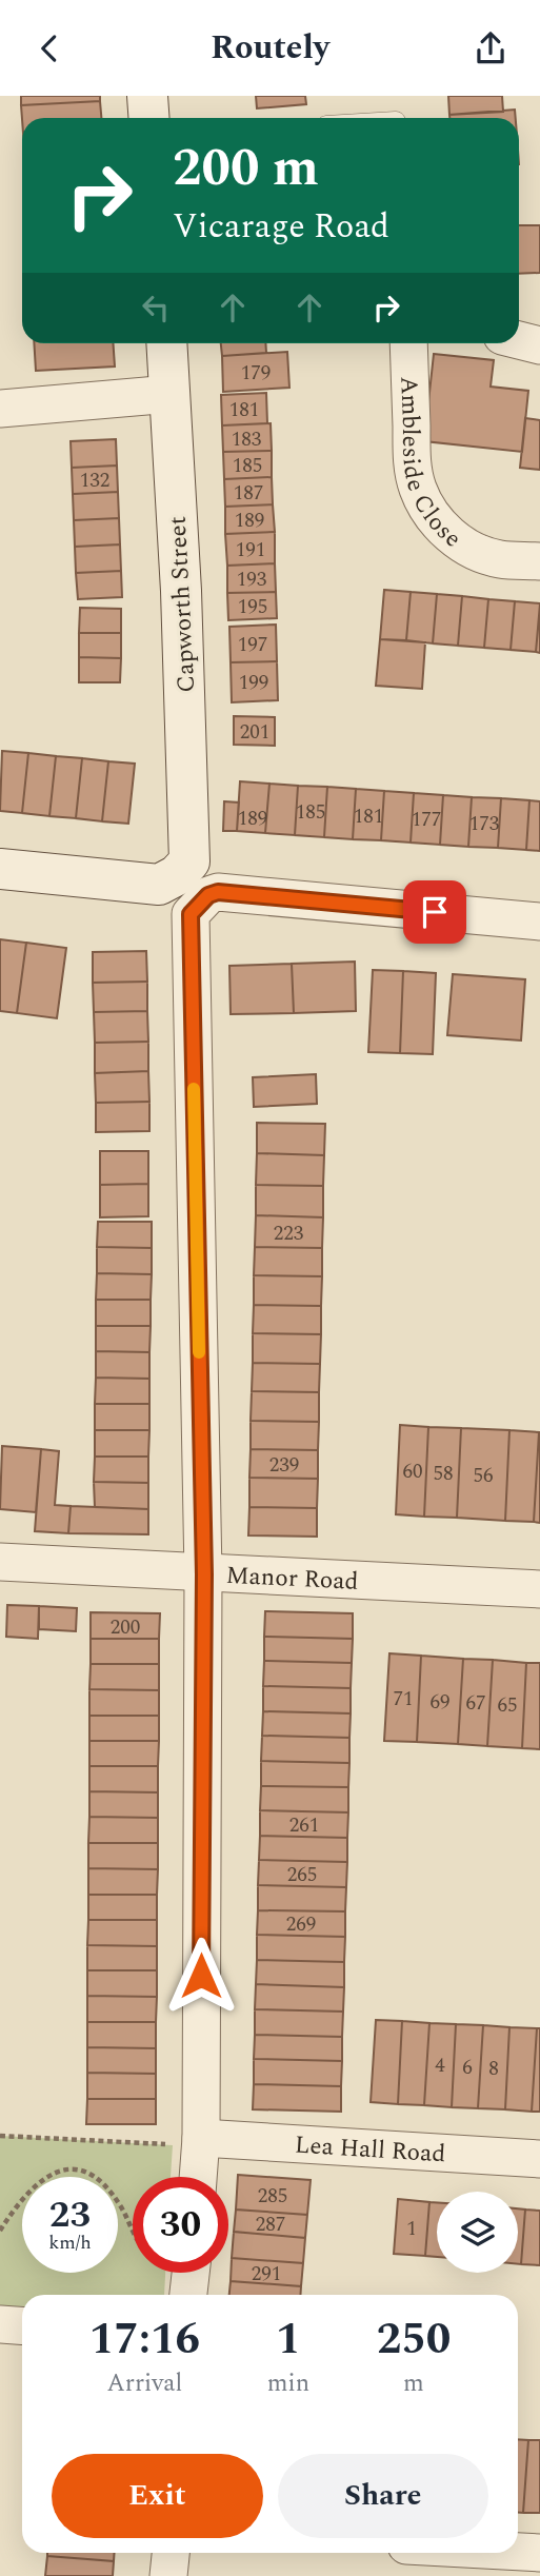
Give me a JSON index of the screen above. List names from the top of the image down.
{
  "streets": {
    "street": [
      "Ambleside Close",
      "Capworth Street",
      "Manor Road",
      "Lea Hall Road"
    ]
  },
  "crossings": [
    ["Capworth Street", "Manor Road"],
    ["Capworth Street", "Lea Hall Road"]
  ],
  "house_numbers": [
    "179",
    "181",
    "183",
    "185",
    "132",
    "187",
    "189",
    "191",
    "193",
    "195",
    "197",
    "199",
    "201",
    "185",
    "181",
    "189",
    "177",
    "173",
    "223",
    "239",
    "60",
    "58",
    "56",
    "200",
    "71",
    "69",
    "67",
    "65",
    "261",
    "265",
    "269",
    "4",
    "6",
    "8",
    "285",
    "287",
    "1",
    "291"
  ],
  "page": {
    "header": "Routely",
    "turn": ["200 m", "Vicarage Road"],
    "speed": "23 km/h",
    "limit": "30",
    "eta": [
      "17:16",
      "Arrival",
      "1",
      "min",
      "250",
      "m"
    ],
    "buttons": ["Exit", "Share"]
  }
}
